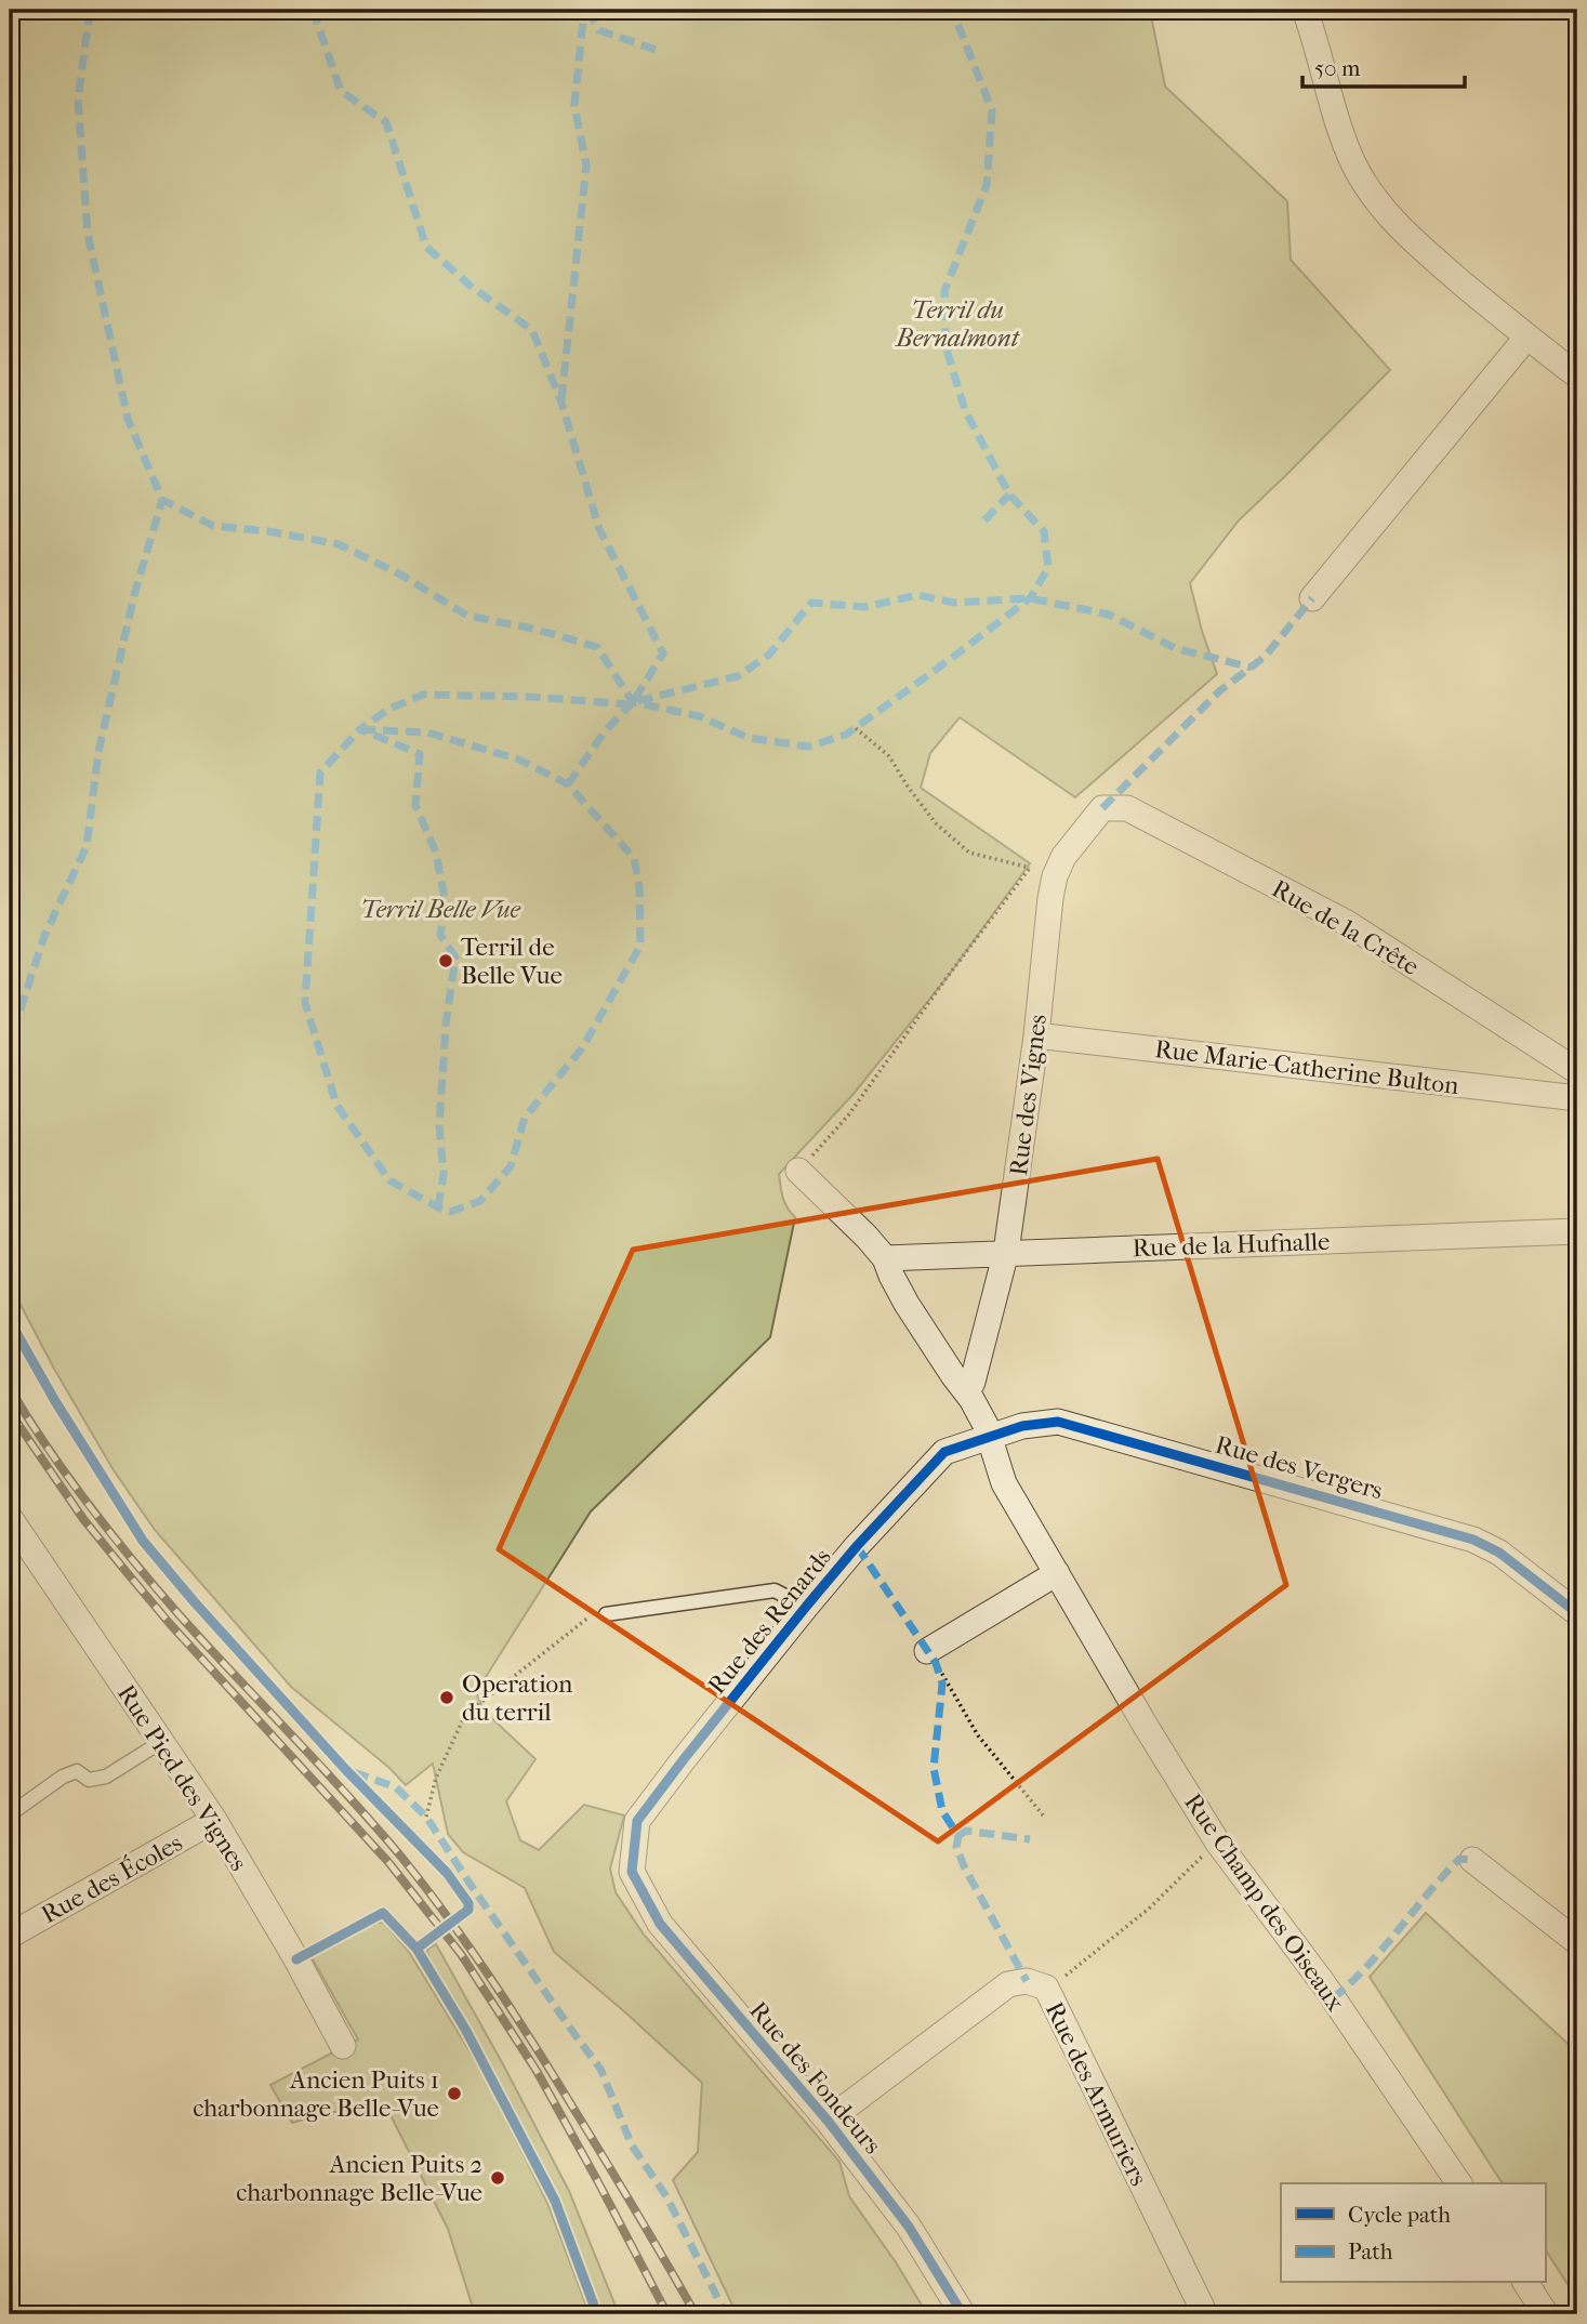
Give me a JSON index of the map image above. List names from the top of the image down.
{
  "streets": {
    "street": [
      "Rue de la Crête",
      "Rue Marie-Catherine Bulton",
      "Rue des Vignes",
      "Rue de la Hufnalle",
      "Rue des Vergers",
      "Rue des Renards",
      "Rue Pied des Vignes",
      "Rue des Écoles",
      "Rue Champ des Oiseaux",
      "Rue des Fondeurs",
      "Rue des Armuriers"
    ]
  },
  "crossings": [
    ["Rue de la Crête", "Rue des Vignes"],
    ["Rue Marie-Catherine Bulton", "Rue des Vignes"],
    ["Rue des Vignes", "Rue de la Hufnalle"],
    ["Rue des Vignes", "Rue Champ des Oiseaux"],
    ["Rue de la Hufnalle", "Rue Champ des Oiseaux"],
    ["Rue des Vergers", "Rue des Renards"],
    ["Rue des Vergers", "Rue Champ des Oiseaux"],
    ["Rue des Renards", "Rue Champ des Oiseaux"],
    ["Rue des Renards", "Rue des Fondeurs"],
    ["Rue Pied des Vignes", "Rue des Écoles"],
    ["Rue des Fondeurs", "Rue des Armuriers"]
  ],
  "parks": ["Terril du Bernalmont", "Terril Belle Vue"],
  "places": [
    "Terril de Belle Vue",
    "Operation du terril",
    "Ancien Puits 1 charbonnage Belle-Vue",
    "Ancien Puits 2 charbonnage Belle-Vue"
  ],
  "legend": ["Cycle path", "Path"],
  "scale_bar": "50 m"
}
